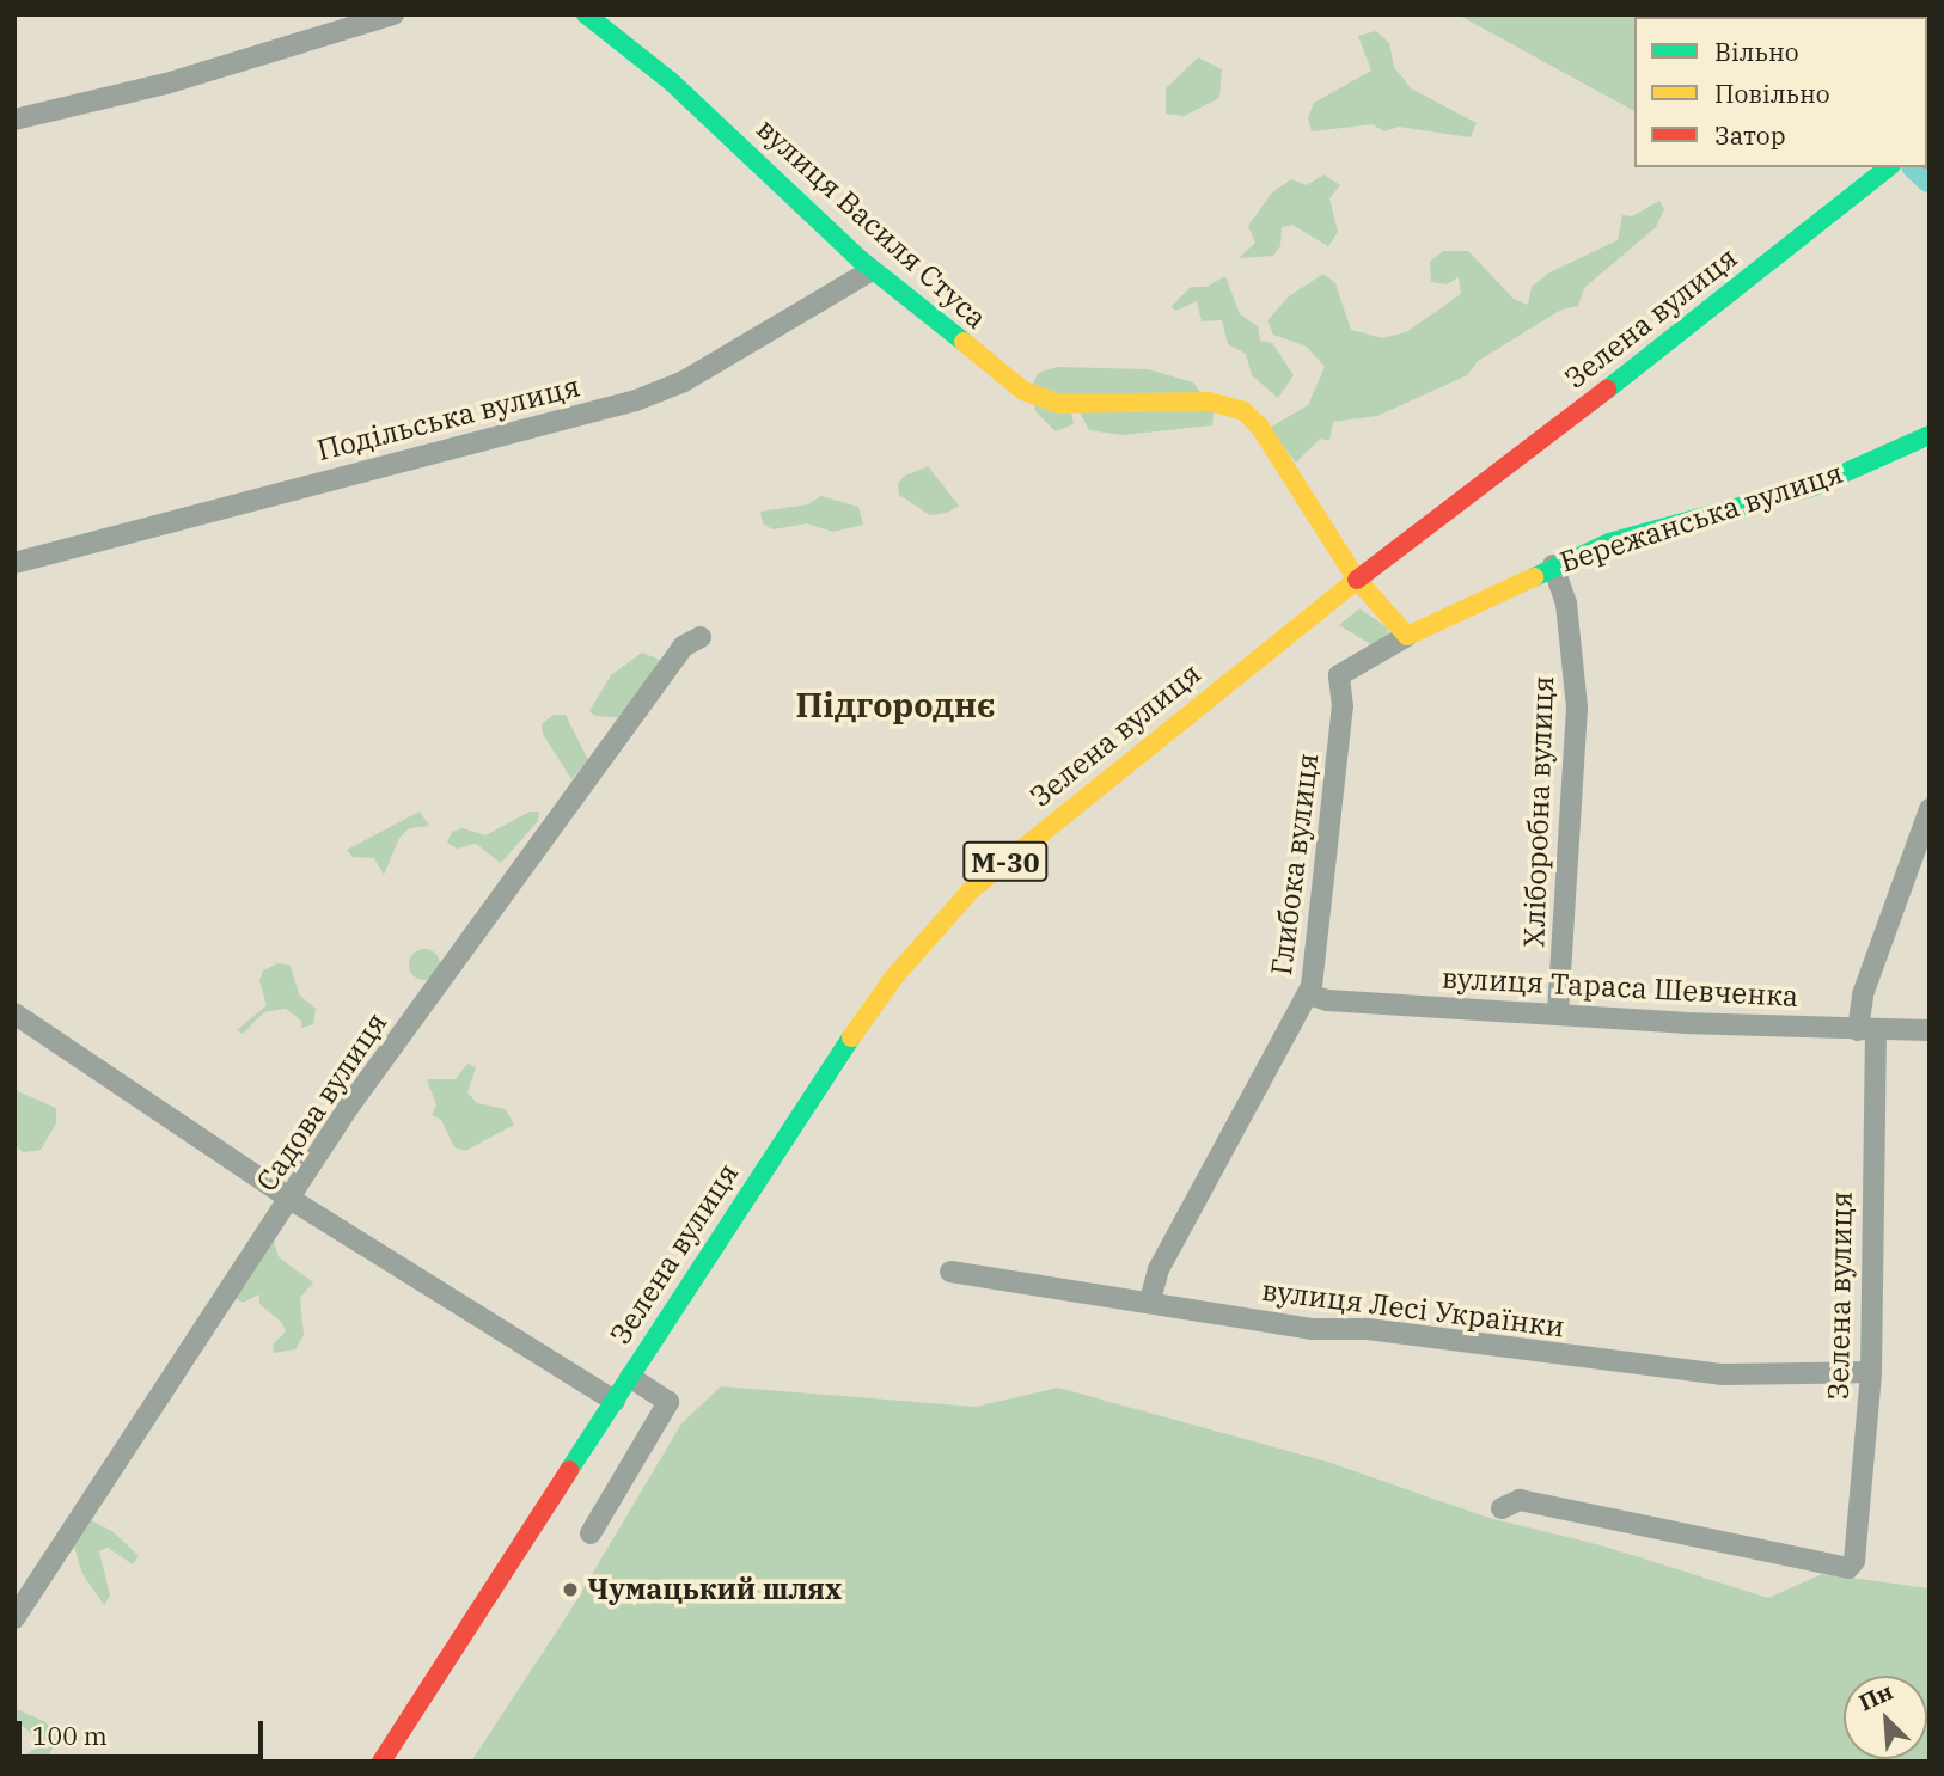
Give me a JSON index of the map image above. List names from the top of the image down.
{
  "streets": {
    "main road": [
      "вулиця Василя Стуса",
      "Зелена вулиця",
      "Бережанська вулиця",
      "М-30"
    ],
    "street": [
      "Подільська вулиця",
      "Хліборобна вулиця",
      "Глибока вулиця",
      "вулиця Тараса Шевченка",
      "Садова вулиця",
      "вулиця Лесі Українки"
    ]
  },
  "crossings": [
    ["вулиця Василя Стуса", "Зелена вулиця"],
    ["вулиця Василя Стуса", "Подільська вулиця"],
    ["Зелена вулиця", "вулиця Тараса Шевченка"],
    ["Зелена вулиця", "вулиця Лесі Українки"],
    ["Бережанська вулиця", "Хліборобна вулиця"],
    ["Бережанська вулиця", "Глибока вулиця"],
    ["Хліборобна вулиця", "вулиця Тараса Шевченка"],
    ["Глибока вулиця", "вулиця Тараса Шевченка"],
    ["Глибока вулиця", "вулиця Лесі Українки"]
  ],
  "districts": ["Підгороднє"],
  "places": ["Чумацький шлях"],
  "legend": ["Вільно", "Повільно", "Затор"],
  "scale_bar": "100 m",
  "north": "top left"
}
